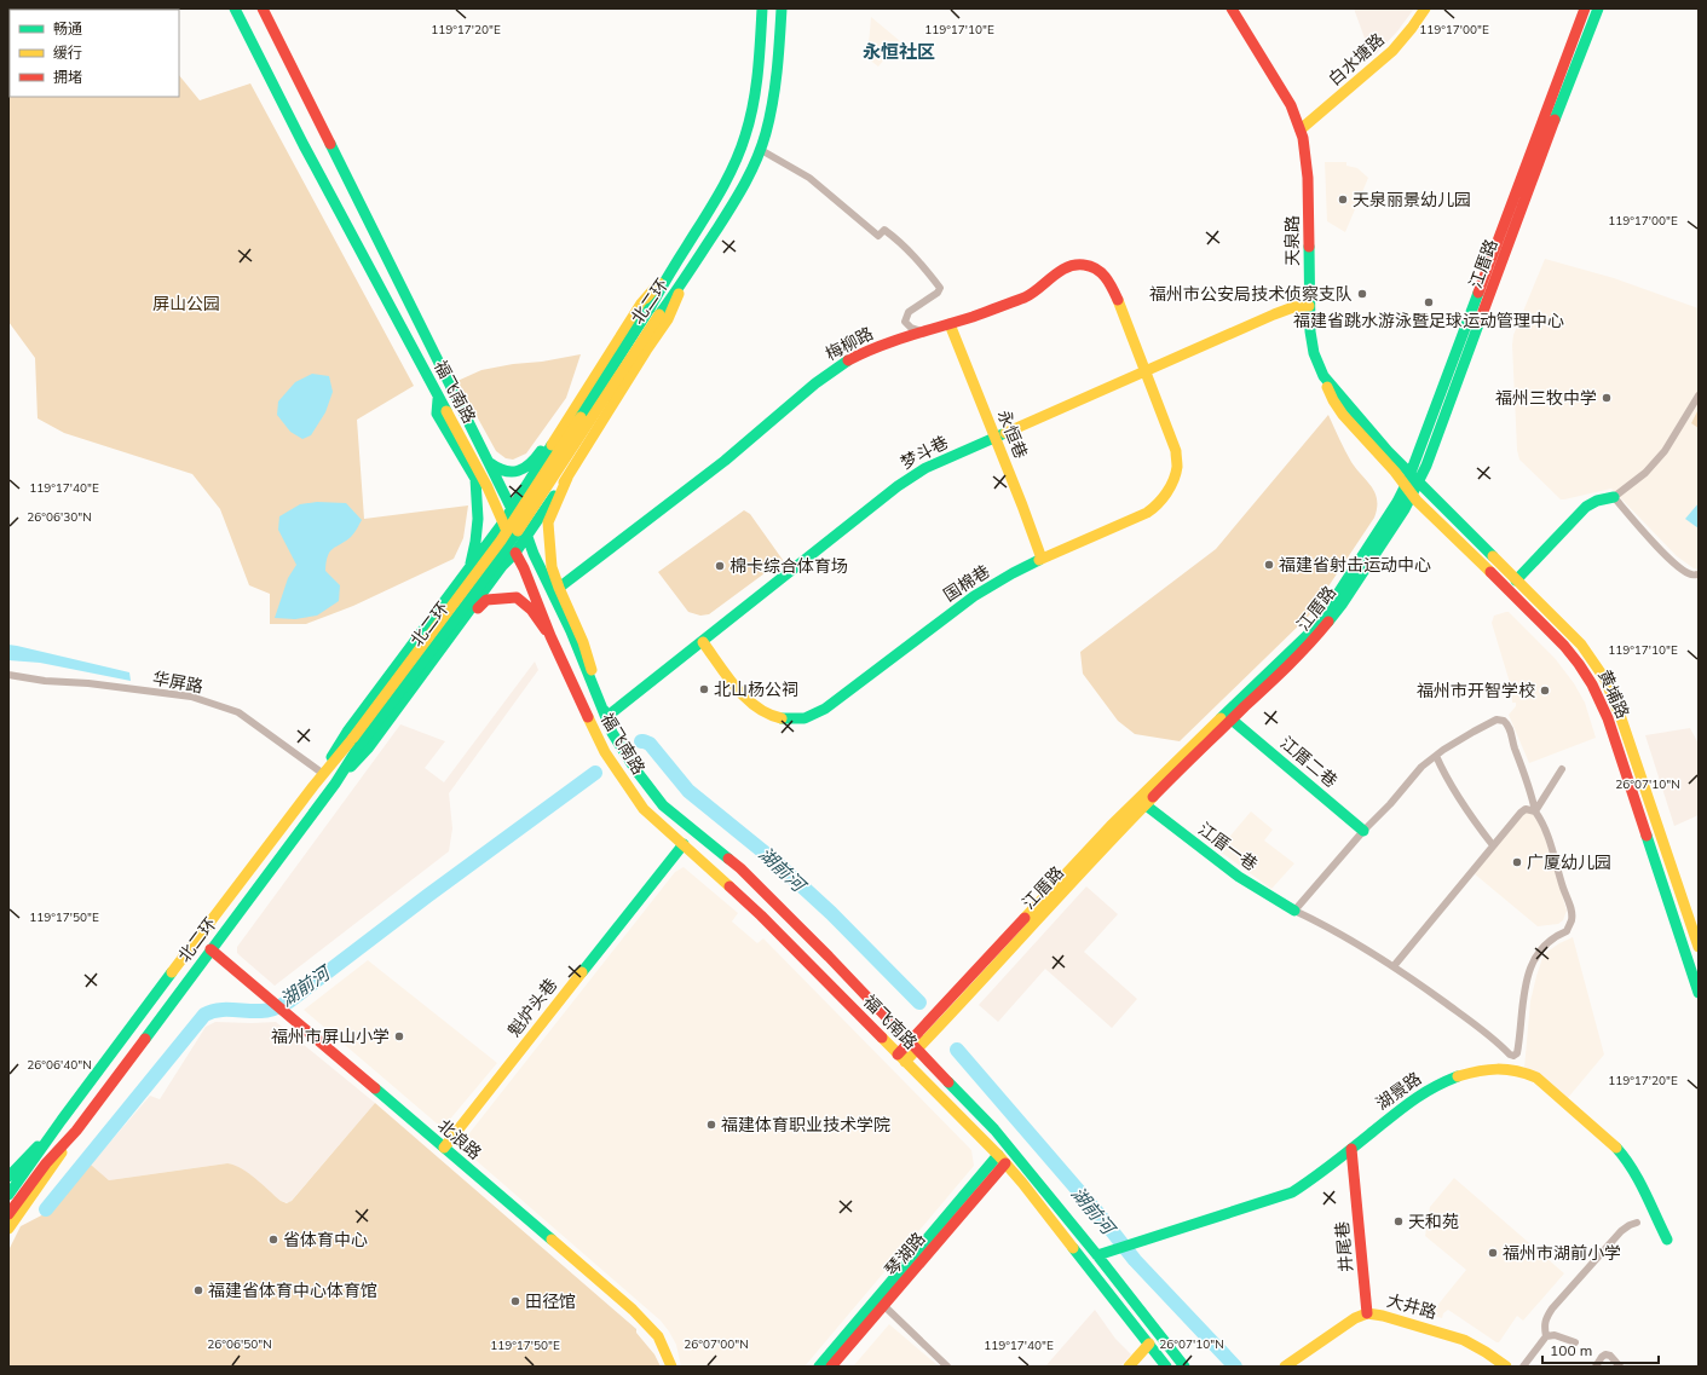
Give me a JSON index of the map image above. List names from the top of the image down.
{
  "streets": {
    "main road": [
      "白水塘路",
      "天泉路",
      "江厝路",
      "北二环",
      "梅柳路",
      "福飞南路",
      "永恒巷",
      "梦斗巷",
      "国棉巷",
      "黄埔路",
      "江厝二巷",
      "江厝一巷",
      "魁炉头巷",
      "湖景路",
      "北浪路",
      "井尾巷",
      "琴湖路",
      "大井路"
    ],
    "street": ["华屏路"]
  },
  "crossings": [
    ["白水塘路", "天泉路"],
    ["天泉路", "梦斗巷"],
    ["天泉路", "黄埔路"],
    ["江厝路", "福飞南路"],
    ["江厝路", "黄埔路"],
    ["江厝路", "江厝二巷"],
    ["江厝路", "江厝一巷"],
    ["北二环", "北浪路"],
    ["梅柳路", "永恒巷"],
    ["梅柳路", "梦斗巷"],
    ["梅柳路", "国棉巷"],
    ["福飞南路", "梦斗巷"],
    ["福飞南路", "魁炉头巷"],
    ["福飞南路", "湖景路"],
    ["福飞南路", "琴湖路"],
    ["永恒巷", "梦斗巷"],
    ["永恒巷", "国棉巷"],
    ["梦斗巷", "国棉巷"],
    ["魁炉头巷", "北浪路"],
    ["湖景路", "井尾巷"],
    ["井尾巷", "大井路"]
  ],
  "districts": ["永恒社区"],
  "water": ["湖前河"],
  "parks": ["屏山公园"],
  "places": [
    "天泉丽景幼儿园",
    "福州市公安局技术侦察支队",
    "福建省跳水游泳暨足球运动管理中心",
    "福州三牧中学",
    "福建省射击运动中心",
    "棉卡综合体育场",
    "北山杨公祠",
    "福州市开智学校",
    "广厦幼儿园",
    "福州市屏山小学",
    "福建体育职业技术学院",
    "天和苑",
    "省体育中心",
    "福州市湖前小学",
    "福建省体育中心体育馆",
    "田径馆"
  ],
  "legend": ["畅通", "缓行", "拥堵"],
  "scale_bar": "100 m",
  "coordinates": [
    "119°17'20\"E",
    "119°17'10\"E",
    "119°17'00\"E",
    "119°17'40\"E",
    "26°06'30\"N",
    "26°07'10\"N",
    "119°17'50\"E",
    "26°06'40\"N",
    "26°06'50\"N",
    "26°07'00\"N"
  ]
}
